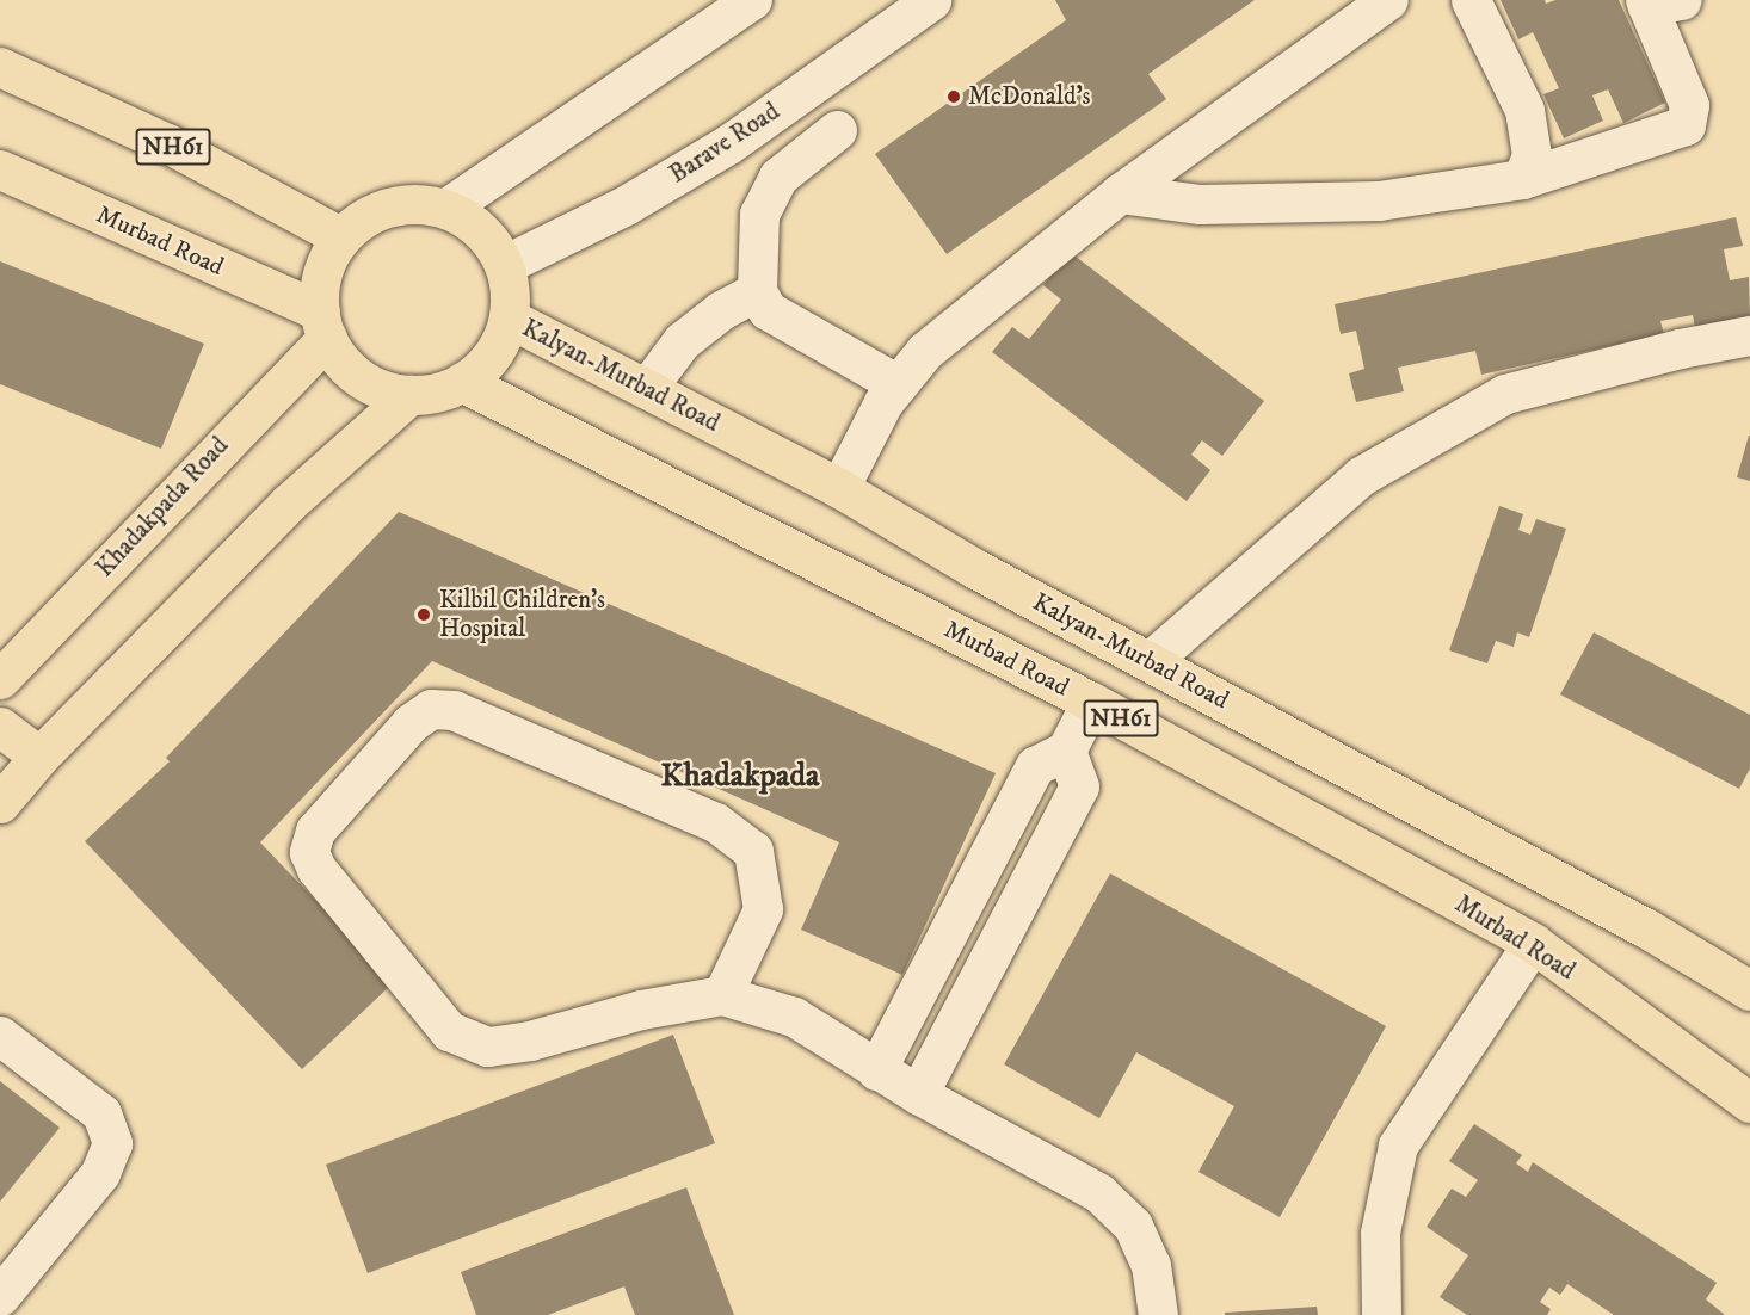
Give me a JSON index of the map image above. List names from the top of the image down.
{
  "streets": {
    "main road": [
      "NH61",
      "Murbad Road",
      "Kalyan-Murbad Road",
      "Khadakpada Road"
    ],
    "street": ["Barave Road"]
  },
  "crossings": [
    ["Barave Road", "NH61"],
    ["Barave Road", "Murbad Road"],
    ["Barave Road", "Kalyan-Murbad Road"],
    ["Barave Road", "Khadakpada Road"],
    ["NH61", "Murbad Road"],
    ["NH61", "Kalyan-Murbad Road"],
    ["NH61", "Khadakpada Road"],
    ["Murbad Road", "Kalyan-Murbad Road"],
    ["Murbad Road", "Khadakpada Road"],
    ["Kalyan-Murbad Road", "Khadakpada Road"]
  ],
  "districts": ["Khadakpada"],
  "places": ["McDonald's", "Kilbil Children's Hospital"]
}
